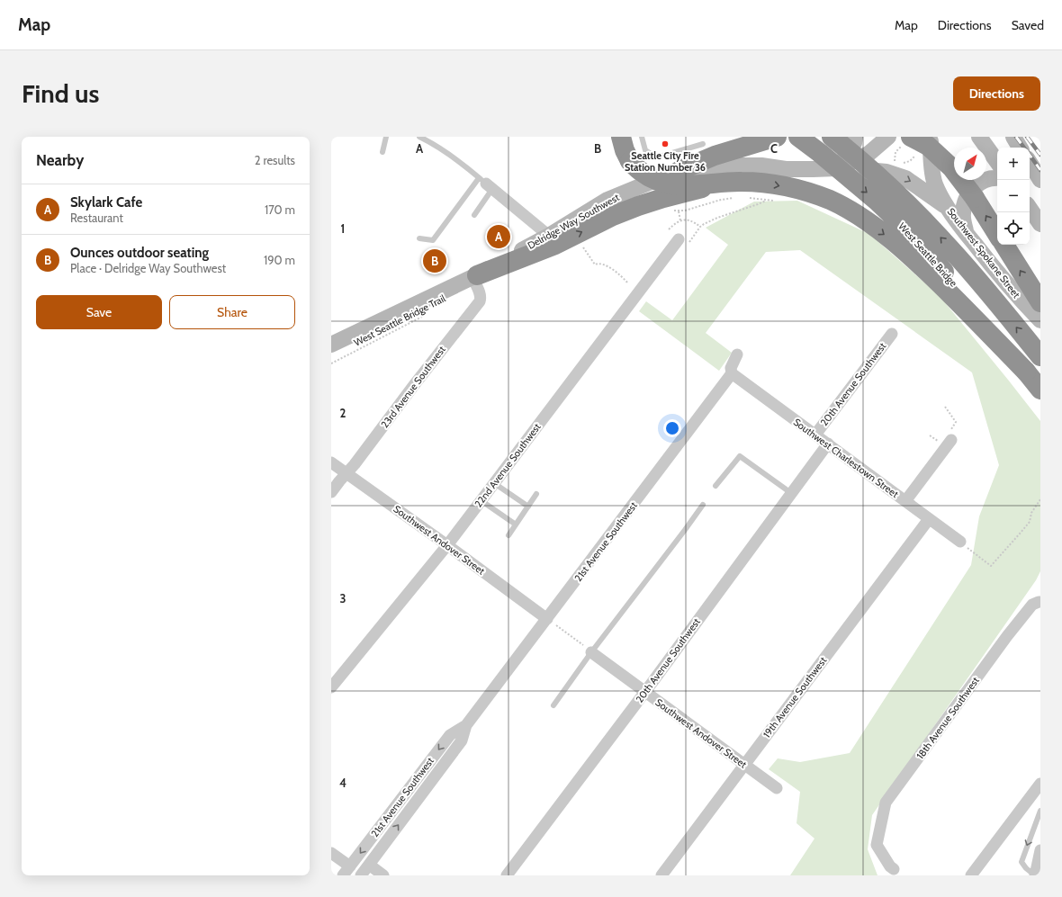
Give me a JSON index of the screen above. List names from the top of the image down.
{
  "streets": {
    "highway": ["West Seattle Bridge"],
    "main road": ["Delridge Way Southwest", "Southwest Spokane Street"],
    "street": [
      "20th Avenue Southwest",
      "23rd Avenue Southwest",
      "Southwest Charlestown Street",
      "22nd Avenue Southwest",
      "Southwest Andover Street",
      "21st Avenue Southwest",
      "19th Avenue Southwest",
      "18th Avenue Southwest"
    ],
    "path": ["West Seattle Bridge Trail"]
  },
  "crossings": [
    ["Delridge Way Southwest", "23rd Avenue Southwest"],
    ["20th Avenue Southwest", "Southwest Charlestown Street"],
    ["20th Avenue Southwest", "Southwest Andover Street"],
    ["23rd Avenue Southwest", "Southwest Andover Street"],
    ["Southwest Charlestown Street", "21st Avenue Southwest"],
    ["Southwest Charlestown Street", "19th Avenue Southwest"],
    ["22nd Avenue Southwest", "Southwest Andover Street"],
    ["Southwest Andover Street", "21st Avenue Southwest"],
    ["Southwest Andover Street", "19th Avenue Southwest"]
  ],
  "places": ["Seattle City Fire Station Number 36"],
  "north": "top right",
  "page": {
    "header": "Map",
    "nav": ["Map", "Directions", "Saved"],
    "buttons": [
      "Directions",
      ["Save", "Share"]
    ],
    "title": "Find us",
    "heading": ["Nearby", "2 results"],
    "map_buttons": ["+", "−"],
    "list": [
      {
        "mark": "A",
        "name": "Skylark Cafe",
        "note": "Restaurant",
        "value": "170 m"
      },
      {
        "mark": "B",
        "name": "Ounces outdoor seating",
        "note": "Place · Delridge Way Southwest",
        "value": "190 m"
      }
    ],
    "pins": ["A", "B"]
  },
  "grid": {
    "columns": ["A", "B", "C"],
    "rows": [
      "1",
      "2",
      "3",
      "4"
    ]
  }
}
